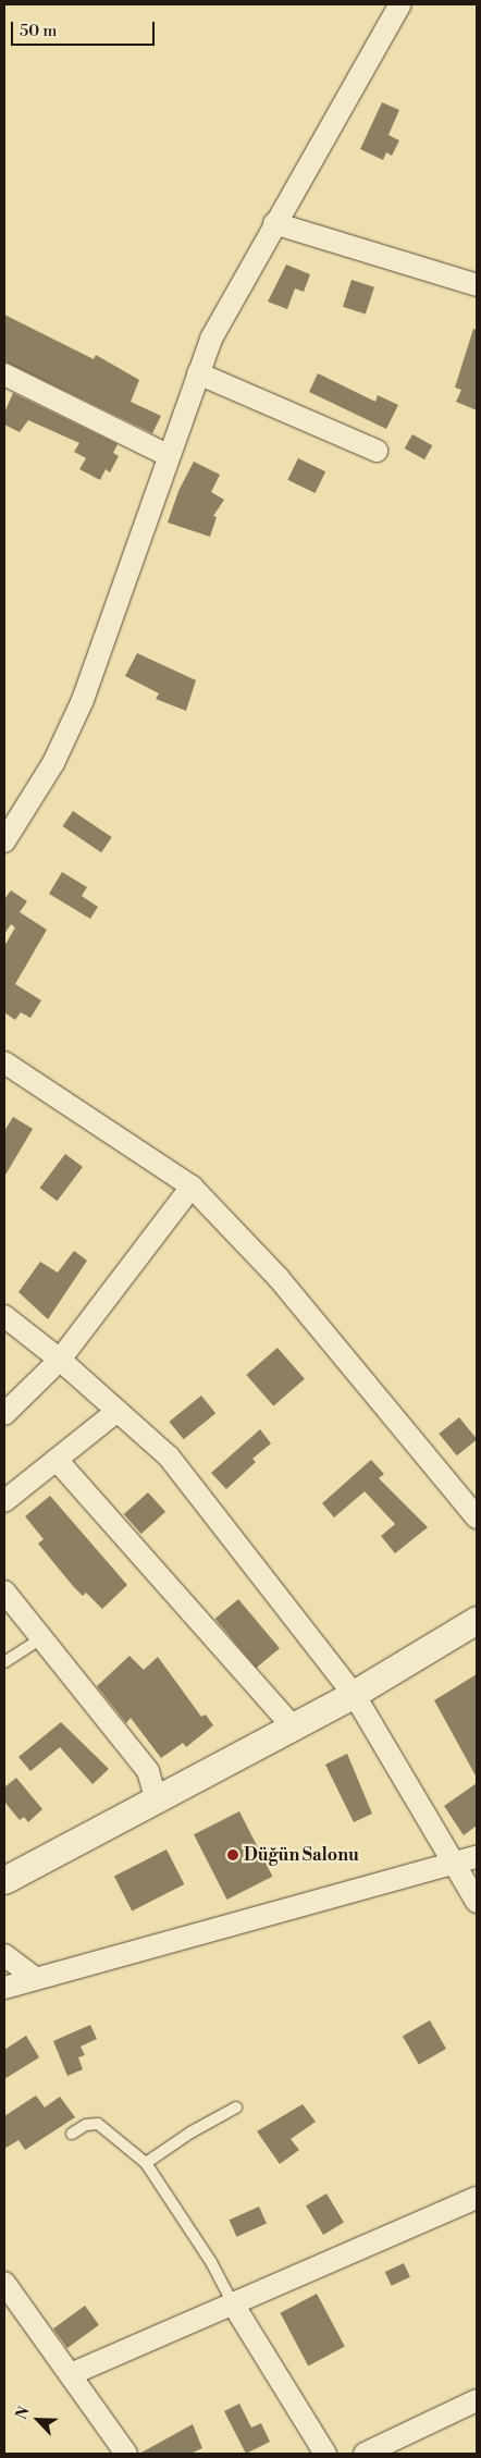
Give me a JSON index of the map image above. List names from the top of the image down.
{
  "places": ["Düğün Salonu"],
  "scale_bar": "50 m",
  "north": "top left"
}
